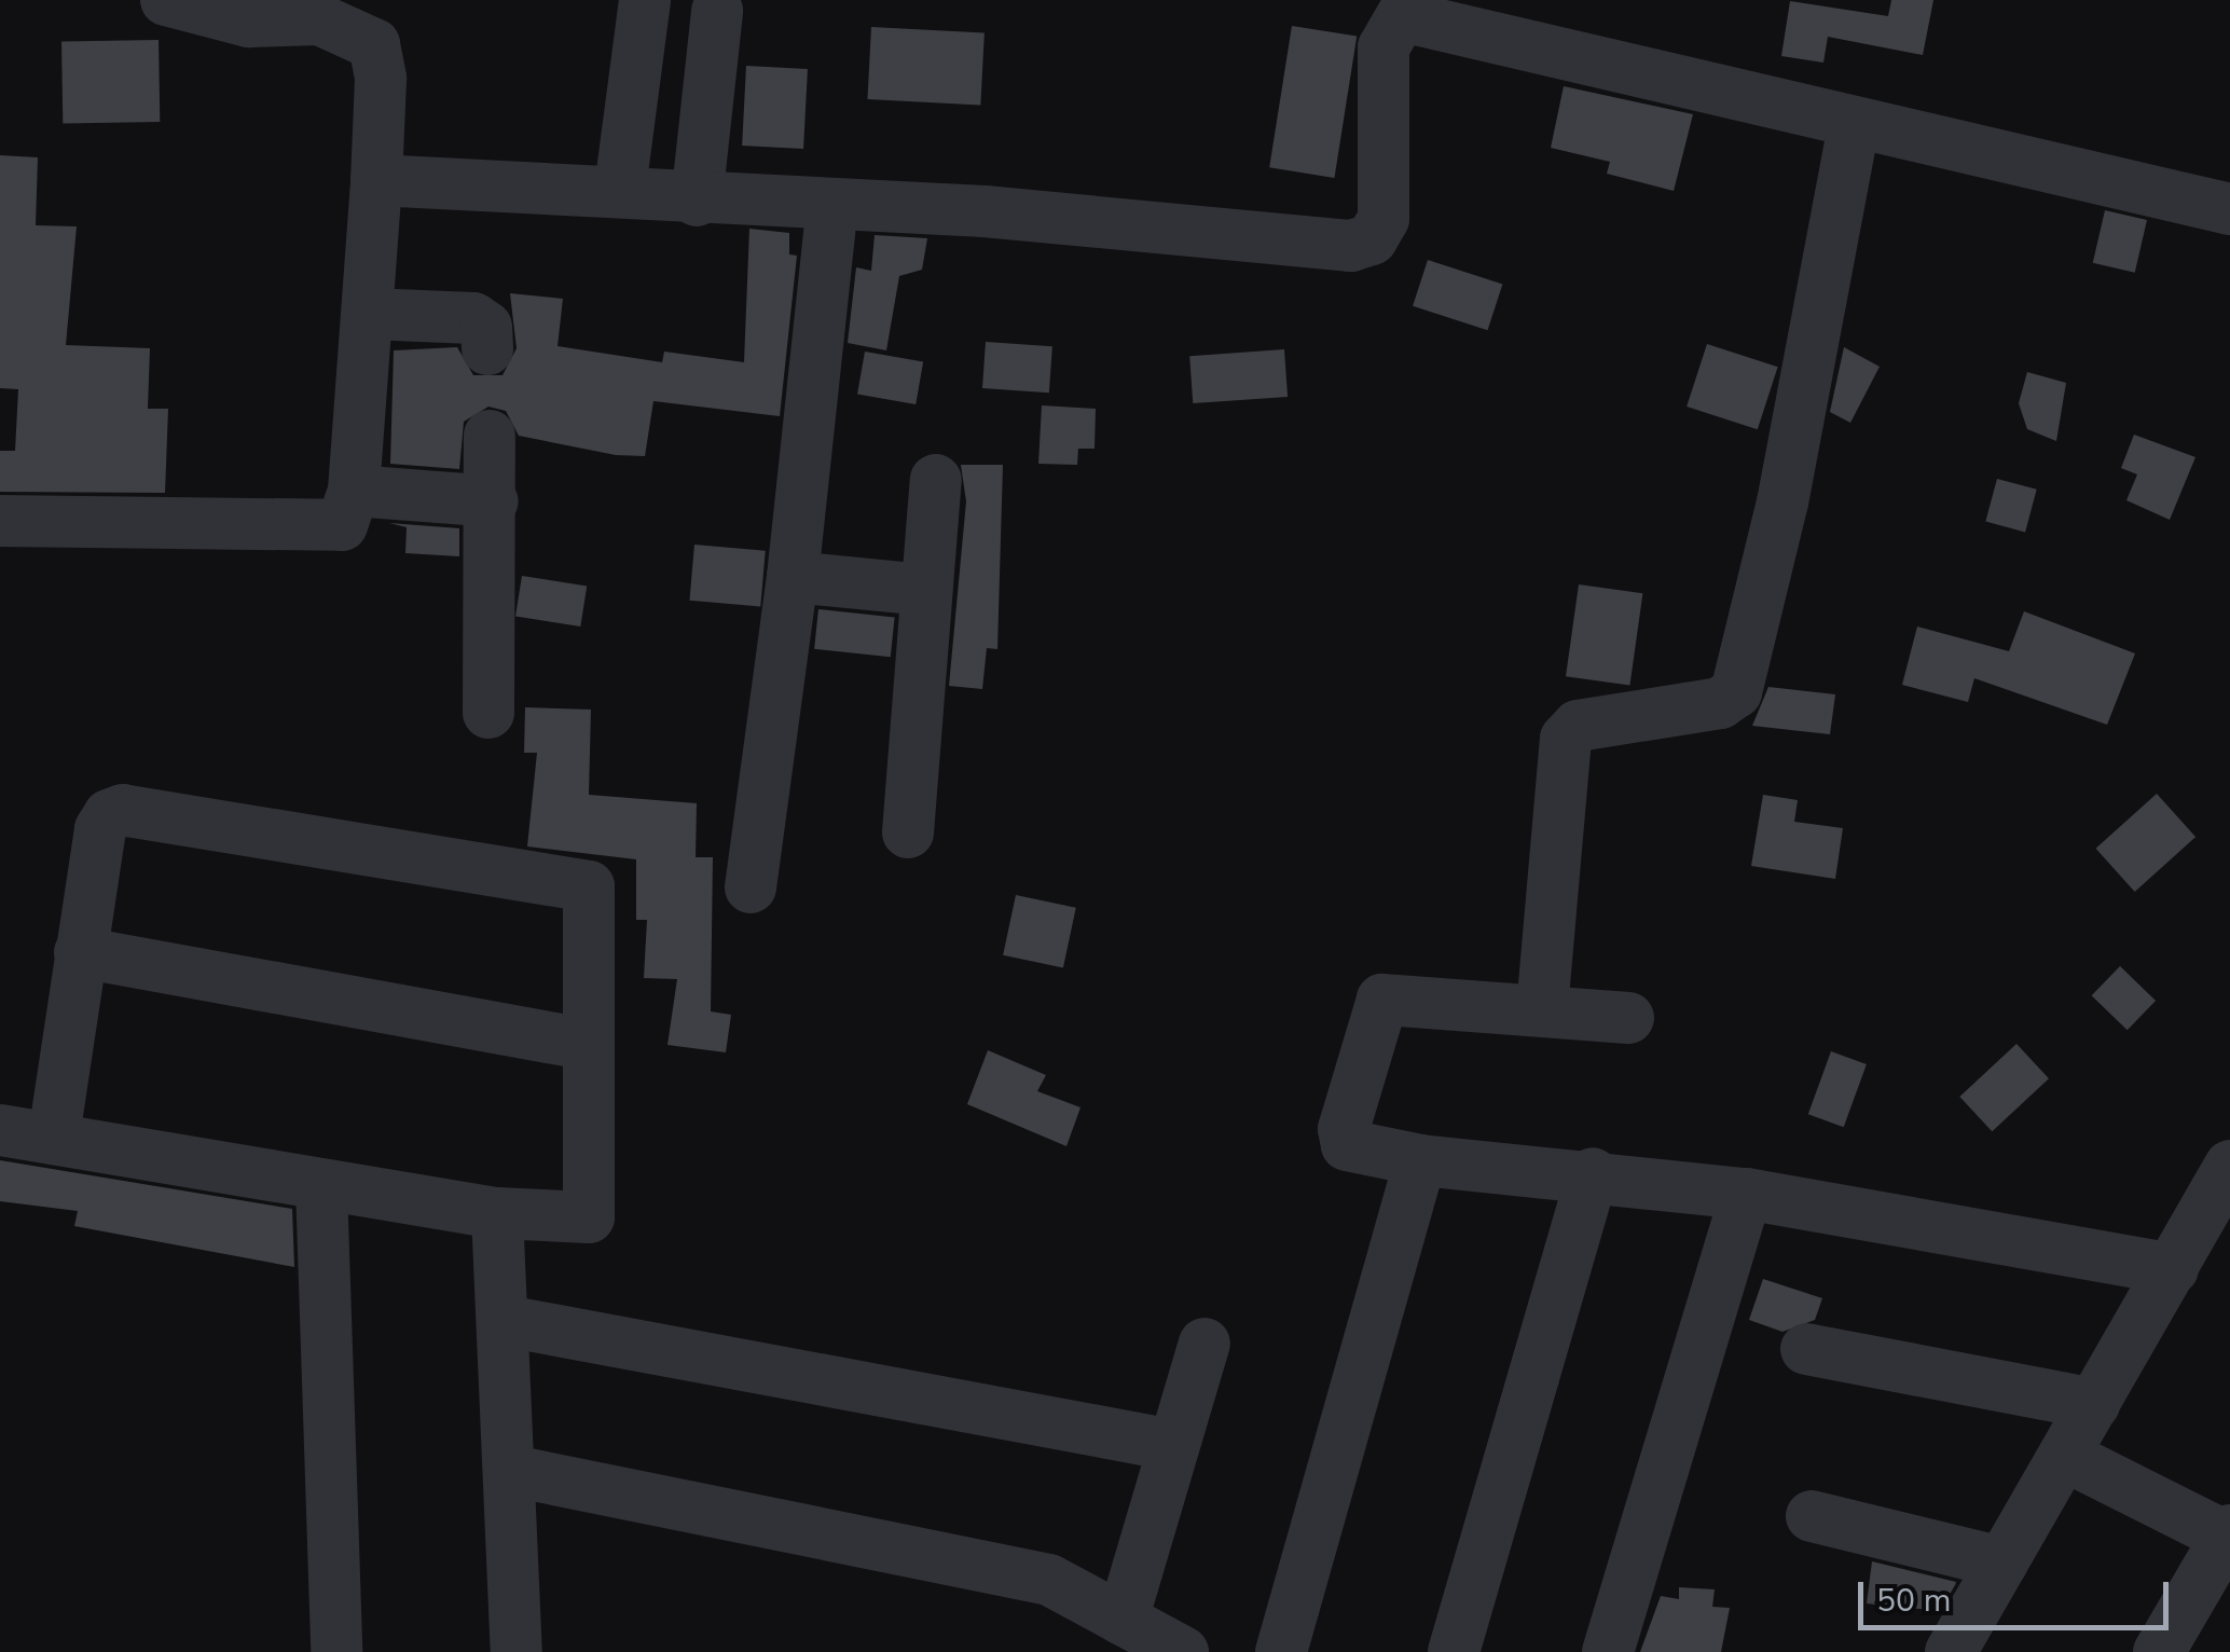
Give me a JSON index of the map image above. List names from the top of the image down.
{
  "scale_bar": "50 m"
}
